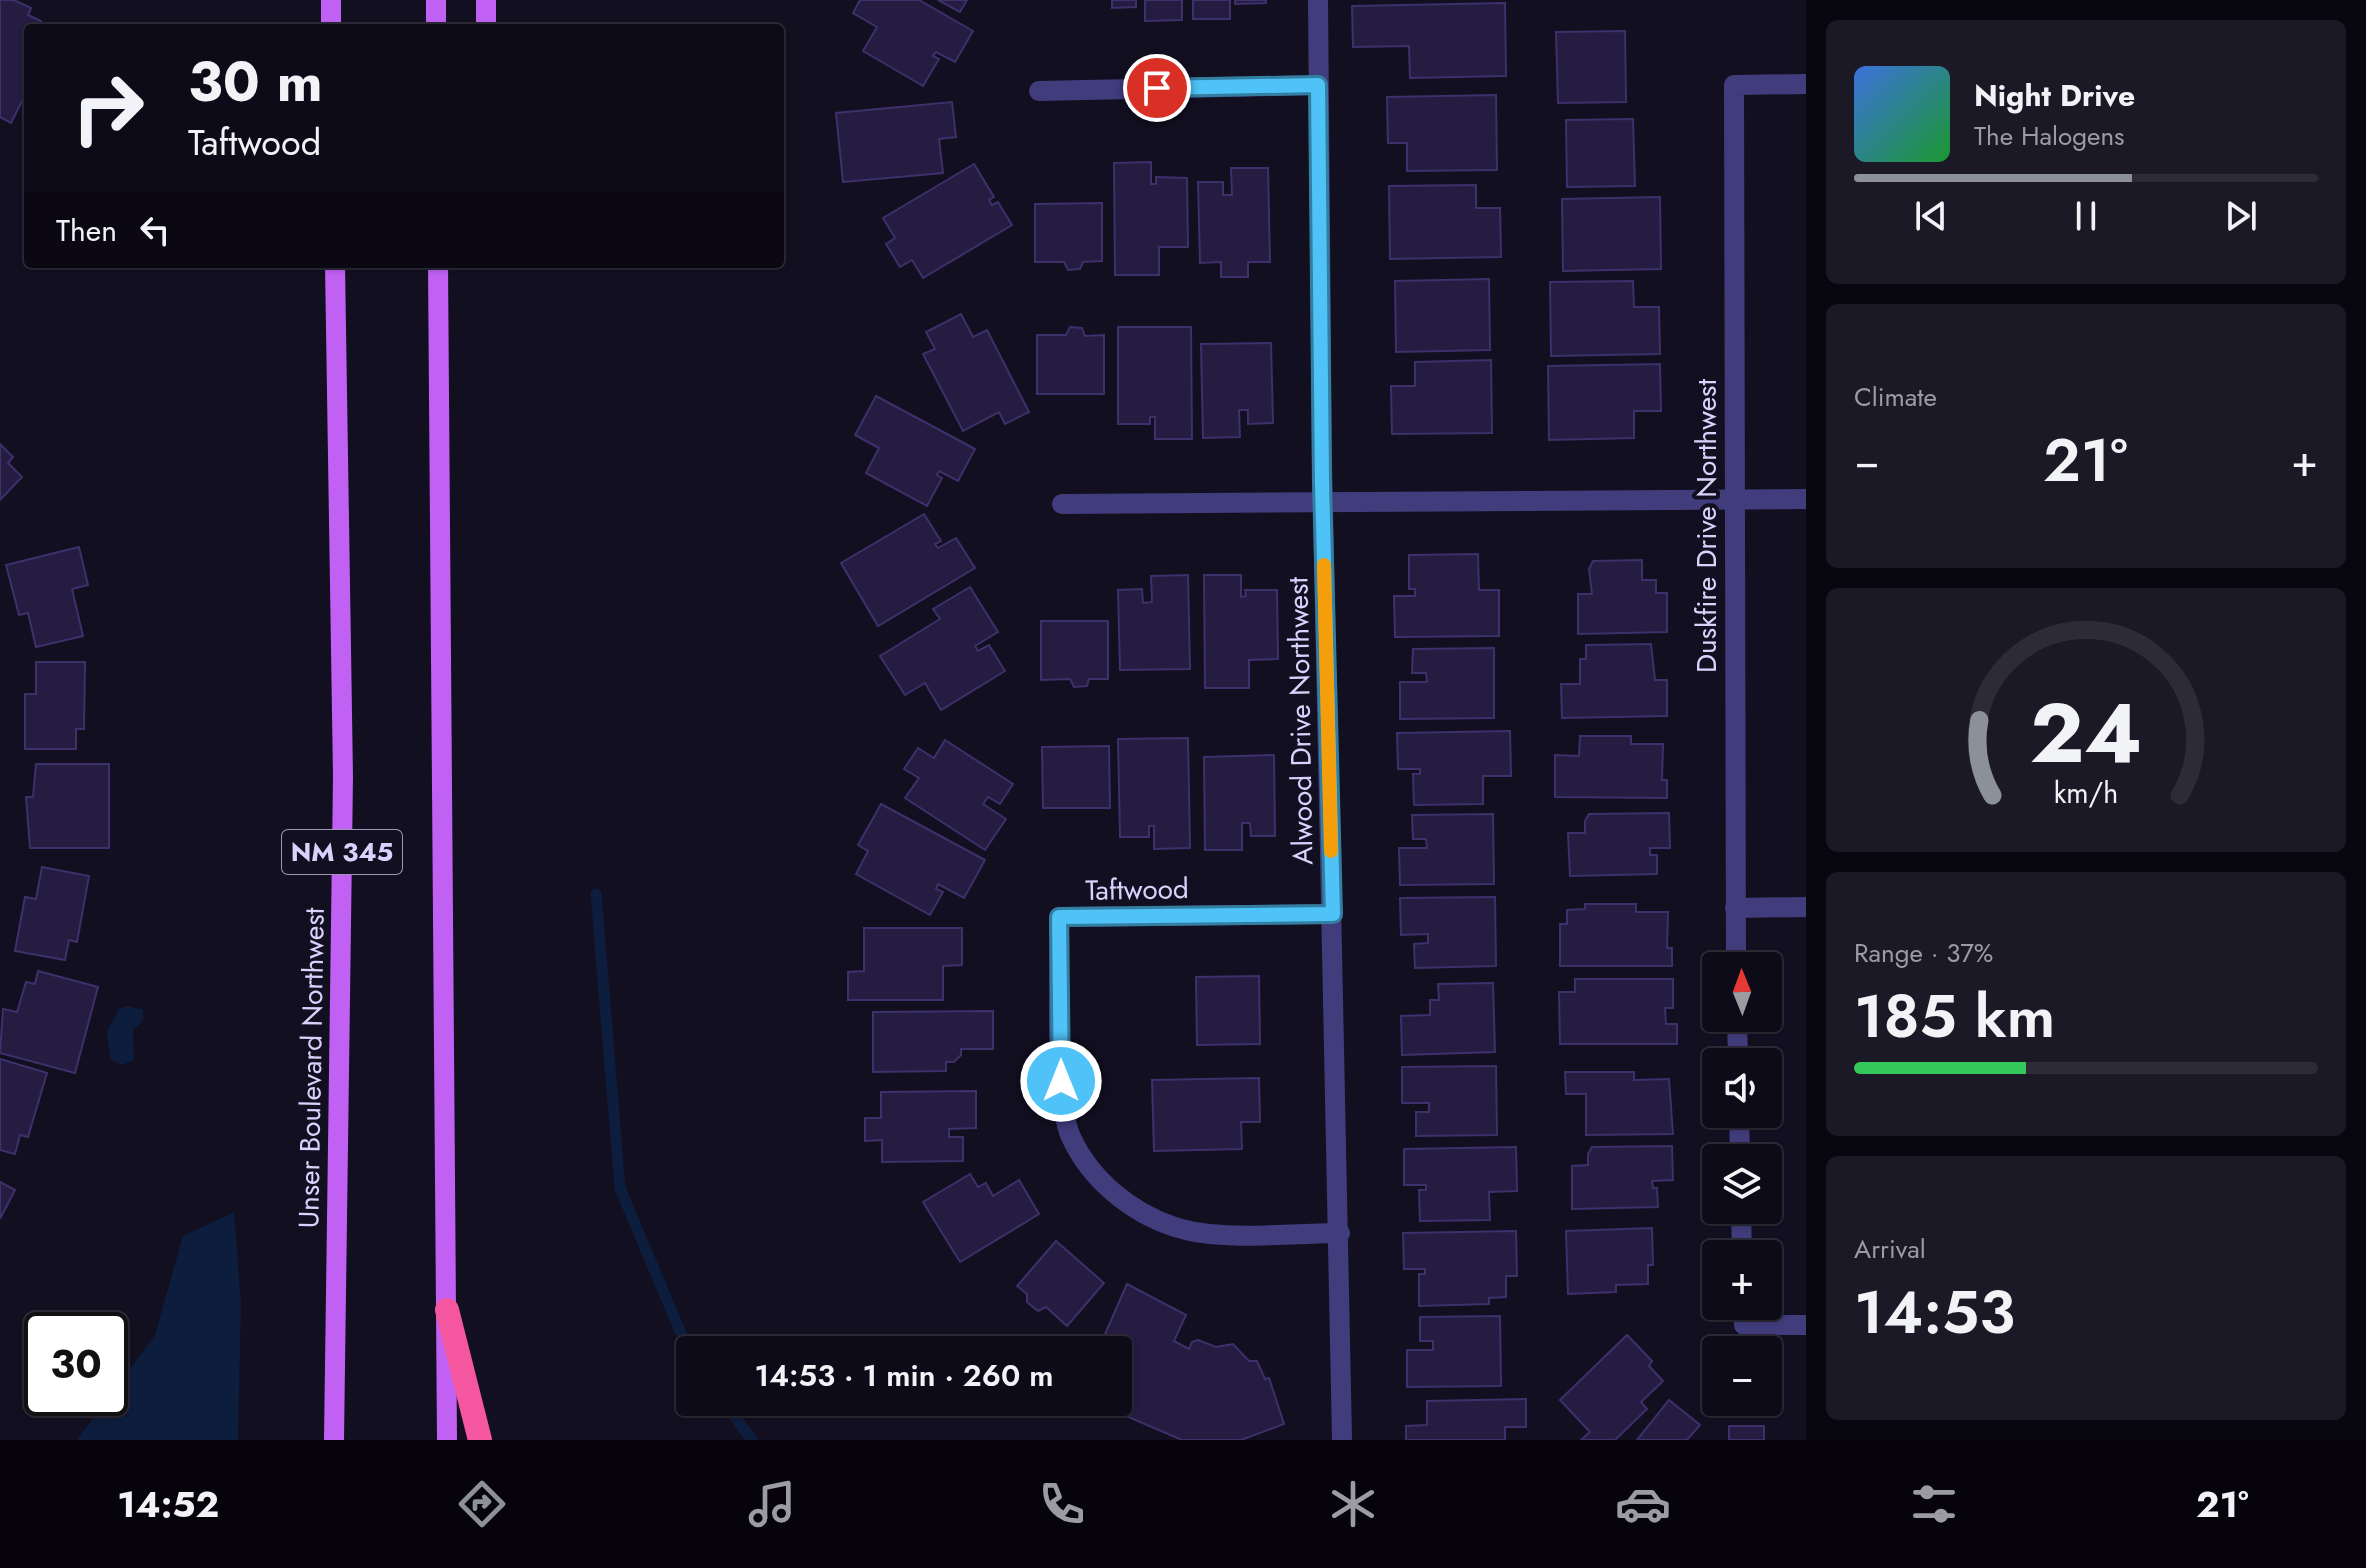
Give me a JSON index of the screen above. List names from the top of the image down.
{
  "streets": {
    "main road": ["NM 345", "Unser Boulevard Northwest"],
    "street": ["Duskfire Drive Northwest", "Alwood Drive Northwest", "Taftwood"]
  },
  "crossings": [
    ["Alwood Drive Northwest", "Taftwood"]
  ],
  "north": "top",
  "page": {
    "turn": ["30 m", "Taftwood"],
    "song": ["Night Drive", "The Halogens"],
    "then": "Then",
    "tile": [
      "Climate",
      ["Range · 37%", "185 km"],
      ["Arrival", "14:53"]
    ],
    "heat": ["−", "21°", "+"],
    "map_buttons": ["+", "−"],
    "limit": "30",
    "trip": "14:53 · 1 min · 260 m",
    "tabs": ["14:52", "21°"],
    "gauge": ["24", "km/h"]
  }
}
